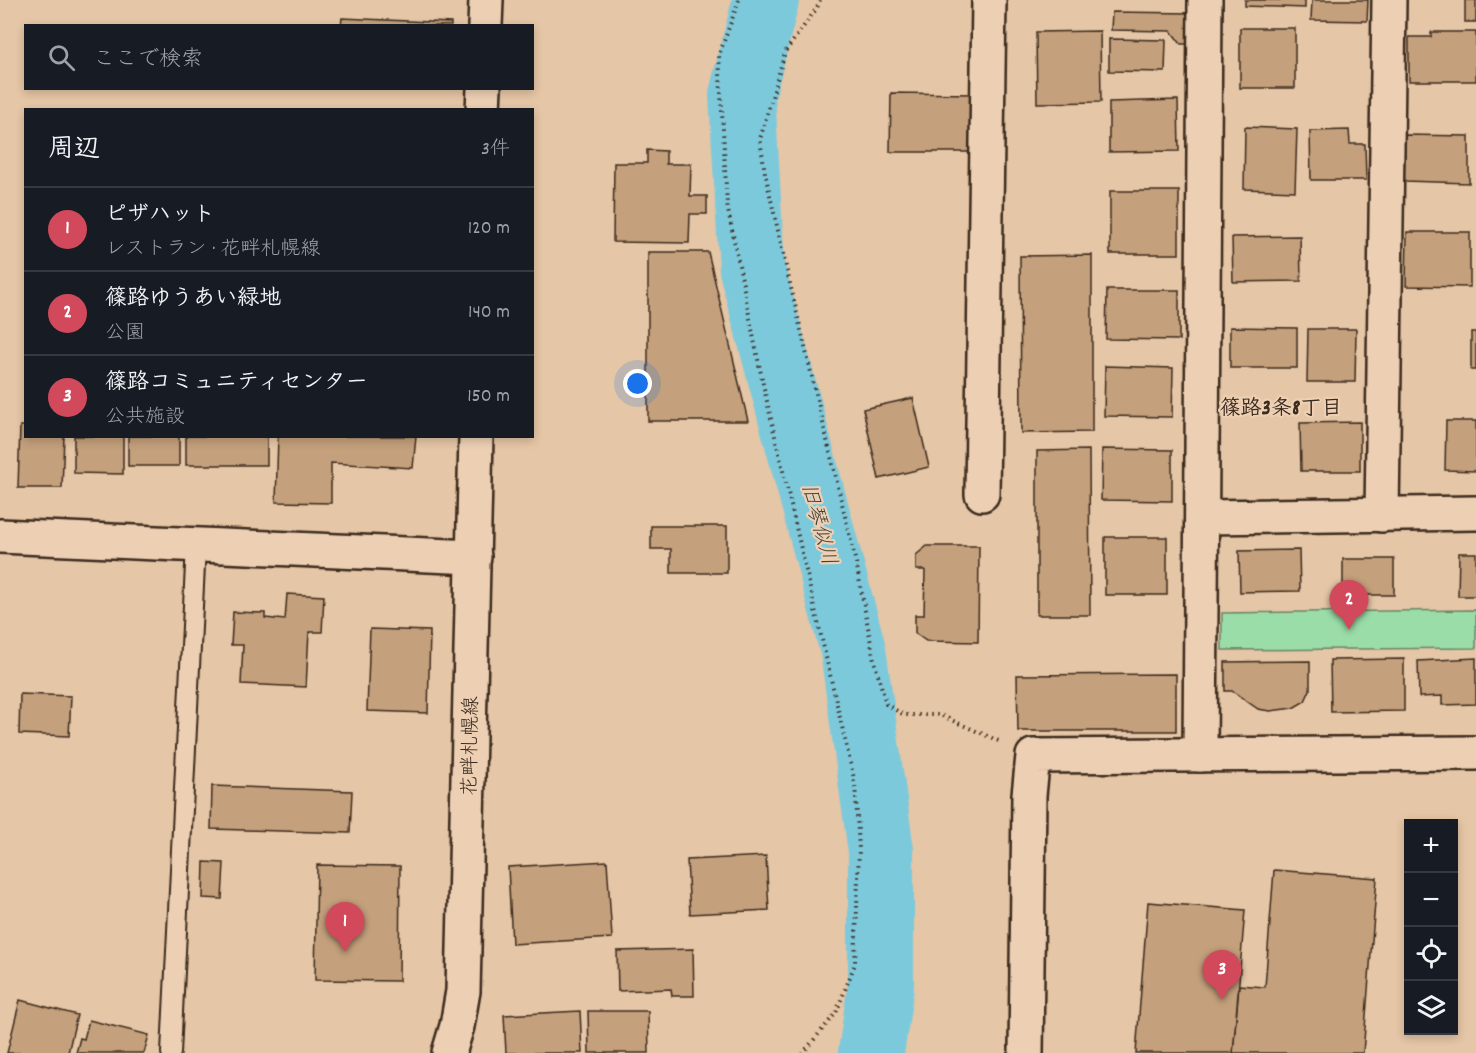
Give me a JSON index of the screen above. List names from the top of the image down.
{
  "streets": {
    "street": ["花畔札幌線"]
  },
  "districts": ["篠路3条8丁目"],
  "water": ["旧琴似川"],
  "page": {
    "search": "ここで検索",
    "heading": ["周辺", "3件"],
    "list": [
      {
        "mark": "1",
        "name": "ピザハット",
        "note": "レストラン · 花畔札幌線",
        "value": "120 m"
      },
      {
        "mark": "2",
        "name": "篠路ゆうあい緑地",
        "note": "公園",
        "value": "140 m"
      },
      {
        "mark": "3",
        "name": "篠路コミュニティセンター",
        "note": "公共施設",
        "value": "150 m"
      }
    ],
    "pins": ["2", "1", "3"],
    "map_buttons": ["+", "−"]
  }
}
